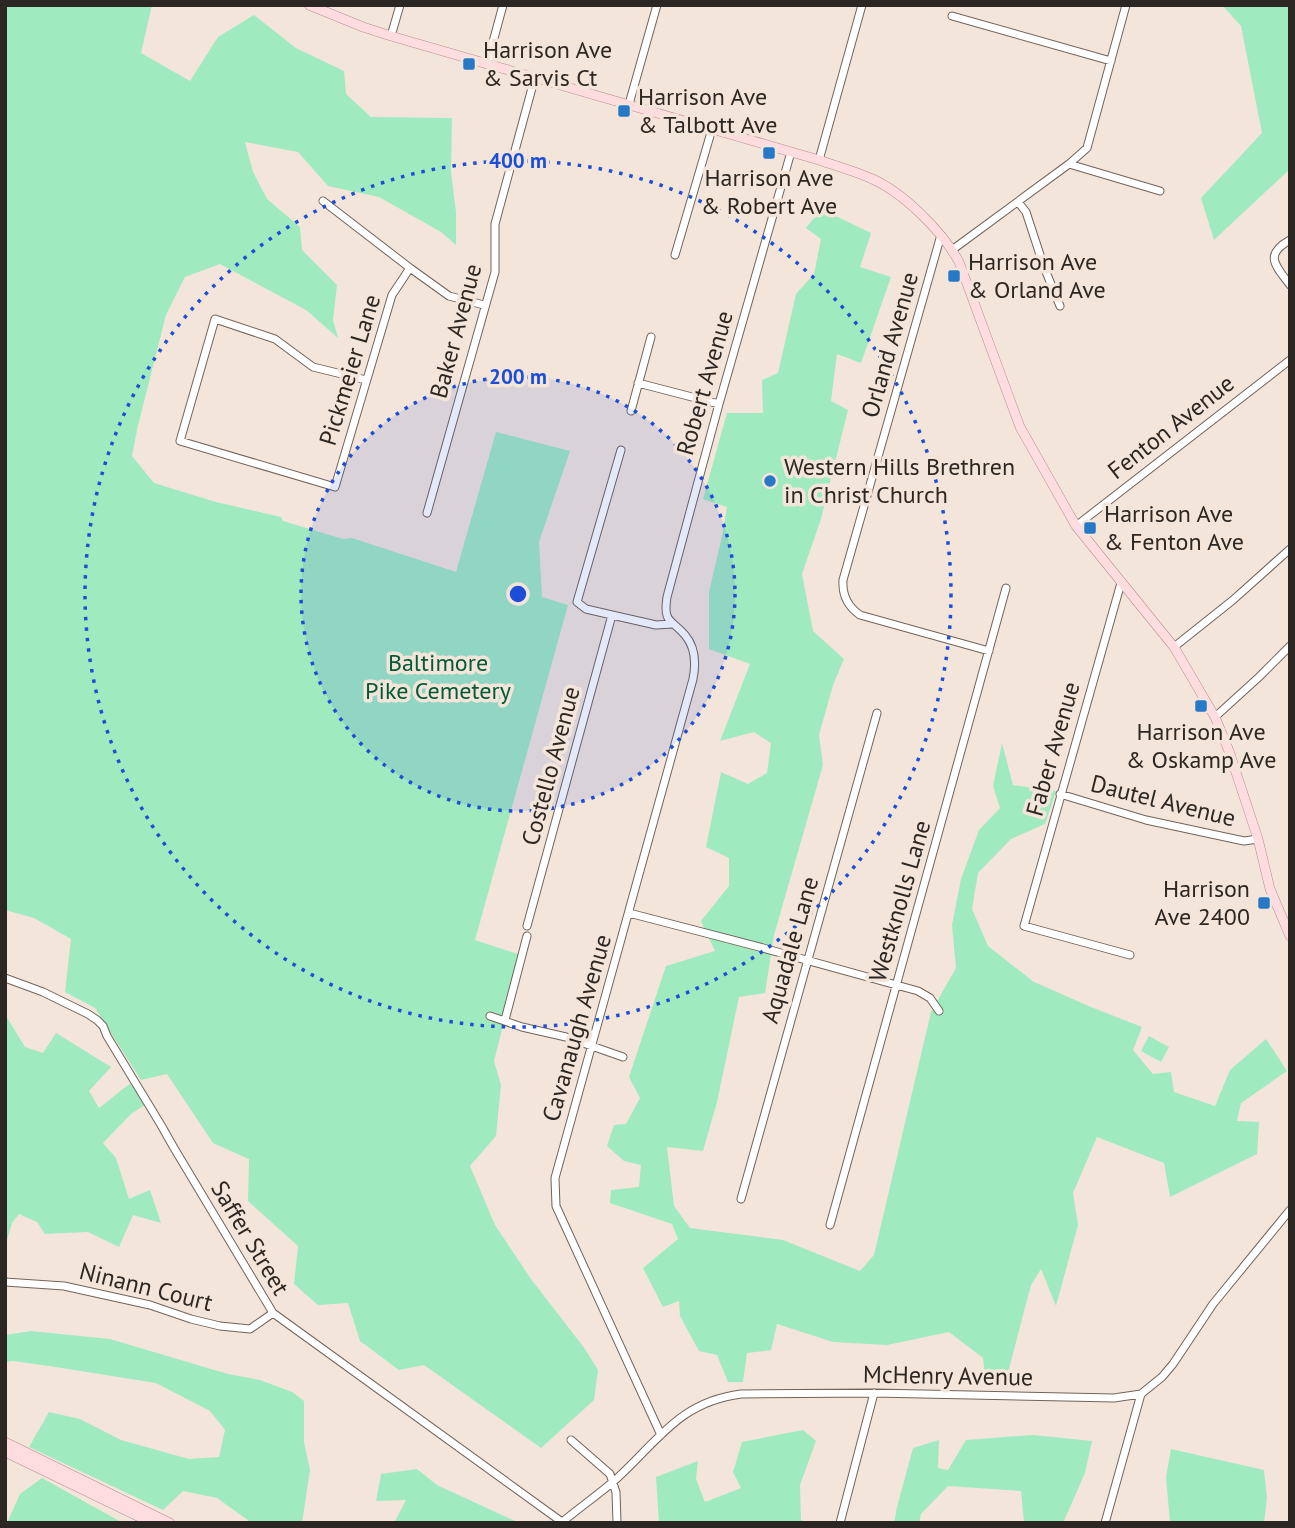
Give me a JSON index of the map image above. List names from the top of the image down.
{
  "streets": {
    "street": [
      "Baker Avenue",
      "Orland Avenue",
      "Pickmeier Lane",
      "Robert Avenue",
      "Fenton Avenue",
      "Faber Avenue",
      "Costello Avenue",
      "Dautel Avenue",
      "Westknolls Lane",
      "Aquadale Lane",
      "Cavanaugh Avenue",
      "Saffer Street",
      "Ninann Court",
      "McHenry Avenue"
    ]
  },
  "crossings": [
    ["Orland Avenue", "Westknolls Lane"],
    ["Robert Avenue", "Cavanaugh Avenue"],
    ["Faber Avenue", "Dautel Avenue"],
    ["Cavanaugh Avenue", "McHenry Avenue"],
    ["Saffer Street", "Ninann Court"],
    ["Saffer Street", "McHenry Avenue"]
  ],
  "parks": ["Baltimore Pike Cemetery"],
  "places": {
    "transit": [
      "Harrison Ave & Sarvis Ct",
      "Harrison Ave & Talbott Ave",
      "Harrison Ave & Robert Ave",
      "Harrison Ave & Orland Ave",
      "Harrison Ave & Fenton Ave",
      "Harrison Ave & Oskamp Ave",
      "Harrison Ave 2400"
    ],
    "other": ["Western Hills Brethren in Christ Church"]
  },
  "rings": ["400 m", "200 m"]
}
